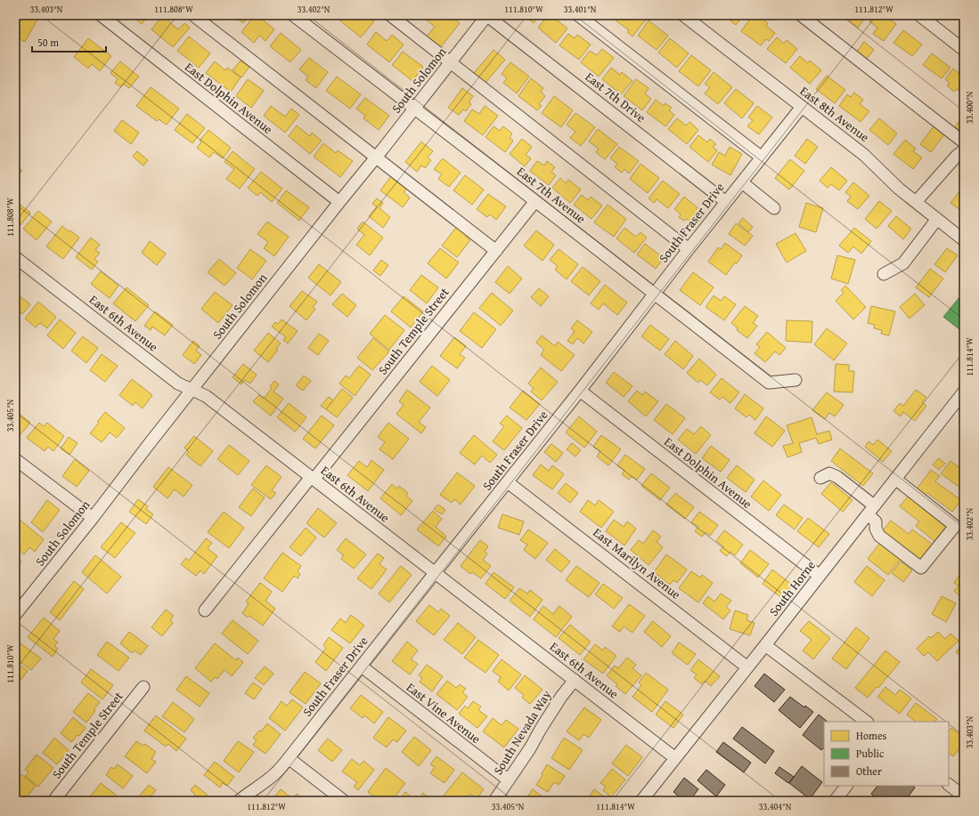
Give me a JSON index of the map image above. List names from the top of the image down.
{
  "streets": {
    "street": [
      "South Solomon",
      "East 7th Drive",
      "East Dolphin Avenue",
      "East 8th Avenue",
      "East 7th Avenue",
      "South Fraser Drive",
      "East 6th Avenue",
      "South Temple Street",
      "East Marilyn Avenue",
      "South Horne",
      "East Vine Avenue",
      "South Nevada Way"
    ]
  },
  "crossings": [
    ["South Solomon", "East 7th Drive"],
    ["South Solomon", "East Dolphin Avenue"],
    ["South Solomon", "East 7th Avenue"],
    ["South Solomon", "East 6th Avenue"],
    ["East 7th Drive", "South Fraser Drive"],
    ["East Dolphin Avenue", "South Fraser Drive"],
    ["East Dolphin Avenue", "South Horne"],
    ["East 8th Avenue", "South Fraser Drive"],
    ["East 7th Avenue", "South Fraser Drive"],
    ["East 7th Avenue", "South Temple Street"],
    ["South Fraser Drive", "East 6th Avenue"],
    ["South Fraser Drive", "East Marilyn Avenue"],
    ["South Fraser Drive", "East Vine Avenue"],
    ["East 6th Avenue", "South Temple Street"],
    ["East 6th Avenue", "South Horne"],
    ["East 6th Avenue", "South Nevada Way"],
    ["East Marilyn Avenue", "South Horne"],
    ["East Vine Avenue", "South Nevada Way"]
  ],
  "legend": ["Homes", "Public", "Other"],
  "scale_bar": "50 m",
  "coordinates": [
    "33.403°N",
    "111.808°W",
    "33.402°N",
    "111.810°W",
    "33.401°N",
    "111.812°W",
    "33.400°N",
    "111.814°W",
    "33.405°N",
    "33.404°N"
  ]
}
